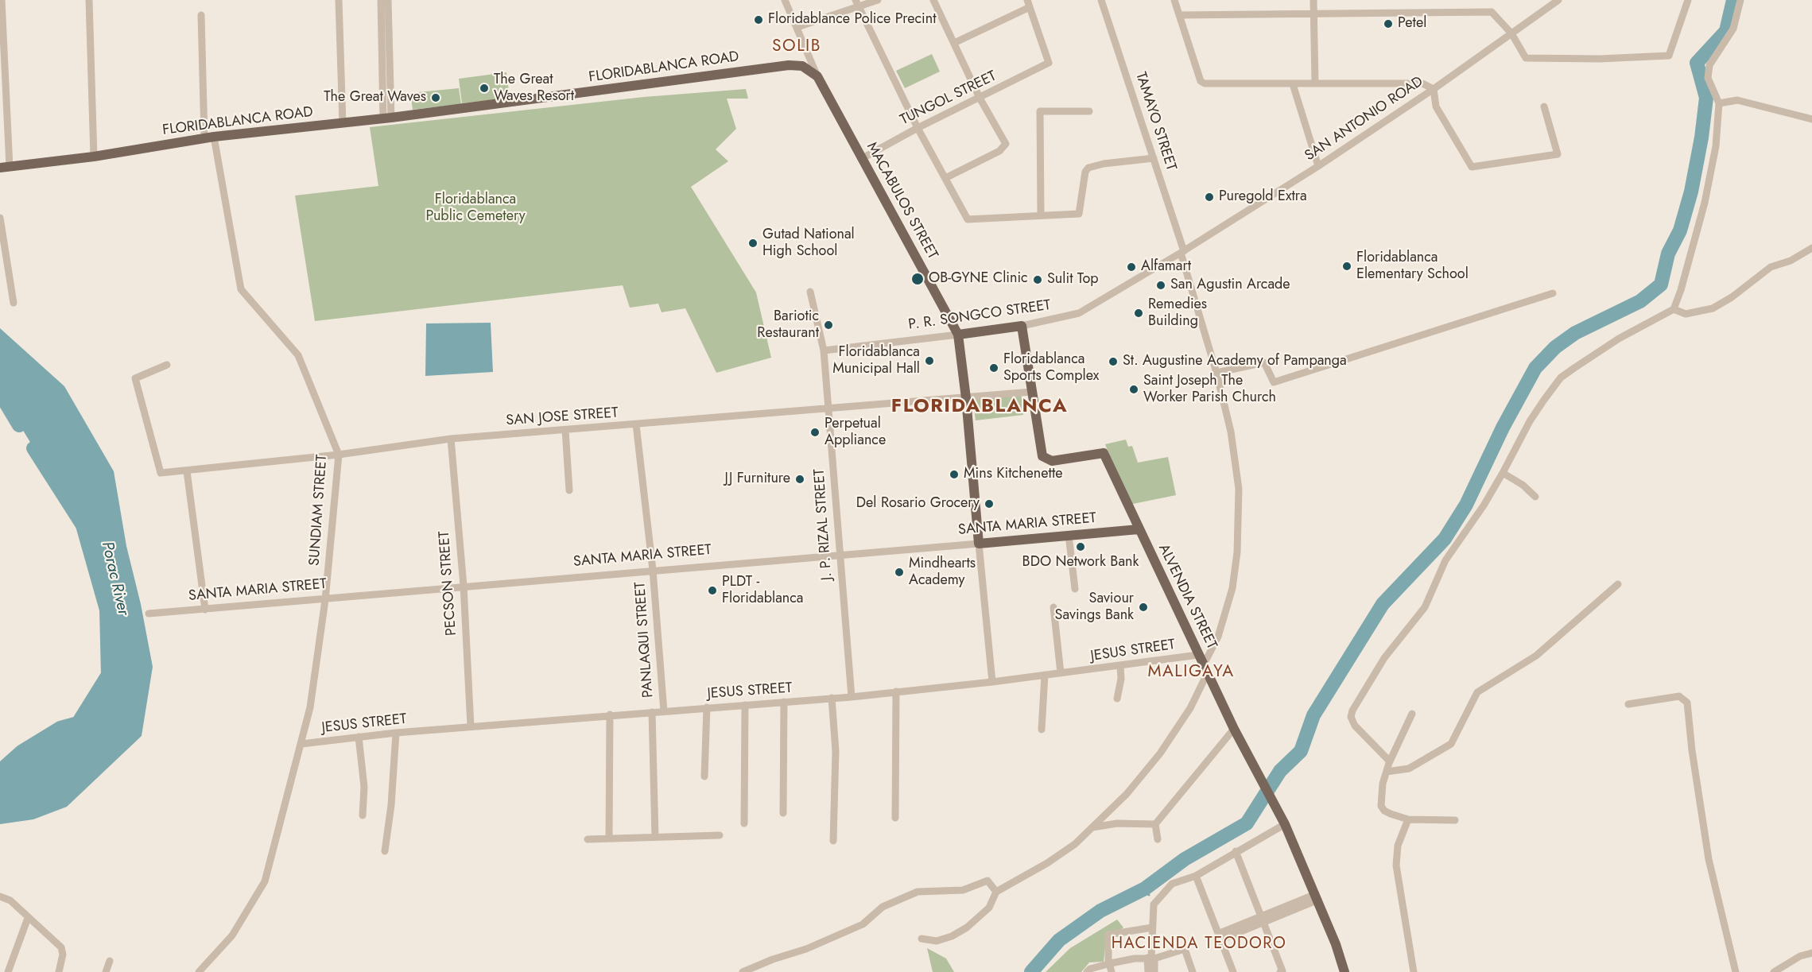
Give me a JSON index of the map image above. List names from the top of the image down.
{
  "streets": {
    "main road": [
      "FLORIDABLANCA ROAD",
      "MACABULOS STREET",
      "P. R. SONGCO STREET",
      "SANTA MARIA STREET",
      "ALVENDIA STREET"
    ],
    "street": [
      "TUNGOL STREET",
      "SAN ANTONIO ROAD",
      "TAMAYO STREET",
      "SAN JOSE STREET",
      "SUNDIAM STREET",
      "J. P. RIZAL STREET",
      "PECSON STREET",
      "PANLAQUI STREET",
      "JESUS STREET"
    ]
  },
  "crossings": [
    ["FLORIDABLANCA ROAD", "MACABULOS STREET"],
    ["FLORIDABLANCA ROAD", "SUNDIAM STREET"],
    ["TUNGOL STREET", "MACABULOS STREET"],
    ["SAN ANTONIO ROAD", "TAMAYO STREET"],
    ["SAN ANTONIO ROAD", "P. R. SONGCO STREET"],
    ["TAMAYO STREET", "P. R. SONGCO STREET"],
    ["TAMAYO STREET", "ALVENDIA STREET"],
    ["MACABULOS STREET", "P. R. SONGCO STREET"],
    ["MACABULOS STREET", "SAN JOSE STREET"],
    ["MACABULOS STREET", "SANTA MARIA STREET"],
    ["MACABULOS STREET", "JESUS STREET"],
    ["P. R. SONGCO STREET", "J. P. RIZAL STREET"],
    ["SAN JOSE STREET", "SUNDIAM STREET"],
    ["SAN JOSE STREET", "J. P. RIZAL STREET"],
    ["SAN JOSE STREET", "PECSON STREET"],
    ["SAN JOSE STREET", "ALVENDIA STREET"],
    ["SAN JOSE STREET", "PANLAQUI STREET"],
    ["SUNDIAM STREET", "SANTA MARIA STREET"],
    ["SUNDIAM STREET", "JESUS STREET"],
    ["J. P. RIZAL STREET", "SANTA MARIA STREET"],
    ["J. P. RIZAL STREET", "JESUS STREET"],
    ["SANTA MARIA STREET", "PECSON STREET"],
    ["SANTA MARIA STREET", "ALVENDIA STREET"],
    ["SANTA MARIA STREET", "PANLAQUI STREET"],
    ["PECSON STREET", "JESUS STREET"],
    ["ALVENDIA STREET", "JESUS STREET"],
    ["PANLAQUI STREET", "JESUS STREET"]
  ],
  "districts": [
    "SOLIB",
    "FLORIDABLANCA",
    "MALIGAYA",
    "HACIENDA TEODORO"
  ],
  "water": ["Porac River"],
  "parks": ["Floridablanca Public Cemetery"],
  "places": [
    "Floridablance Police Precint",
    "Petel",
    "The Great Waves Resort",
    "The Great Waves",
    "Puregold Extra",
    "Gutad National High School",
    "Floridablanca Elementary School",
    "Alfamart",
    "OB-GYNE Clinic",
    "Sulit Top",
    "San Agustin Arcade",
    "Remedies Building",
    "Bariotic Restaurant",
    "Floridablanca Municipal Hall",
    "St. Augustine Academy of Pampanga",
    "Floridablanca Sports Complex",
    "Saint Joseph The Worker Parish Church",
    "Perpetual Appliance",
    "Mins Kitchenette",
    "JJ Furniture",
    "Del Rosario Grocery",
    "BDO Network Bank",
    "Mindhearts Academy",
    "PLDT - Floridablanca",
    "Saviour Savings Bank"
  ]
}
